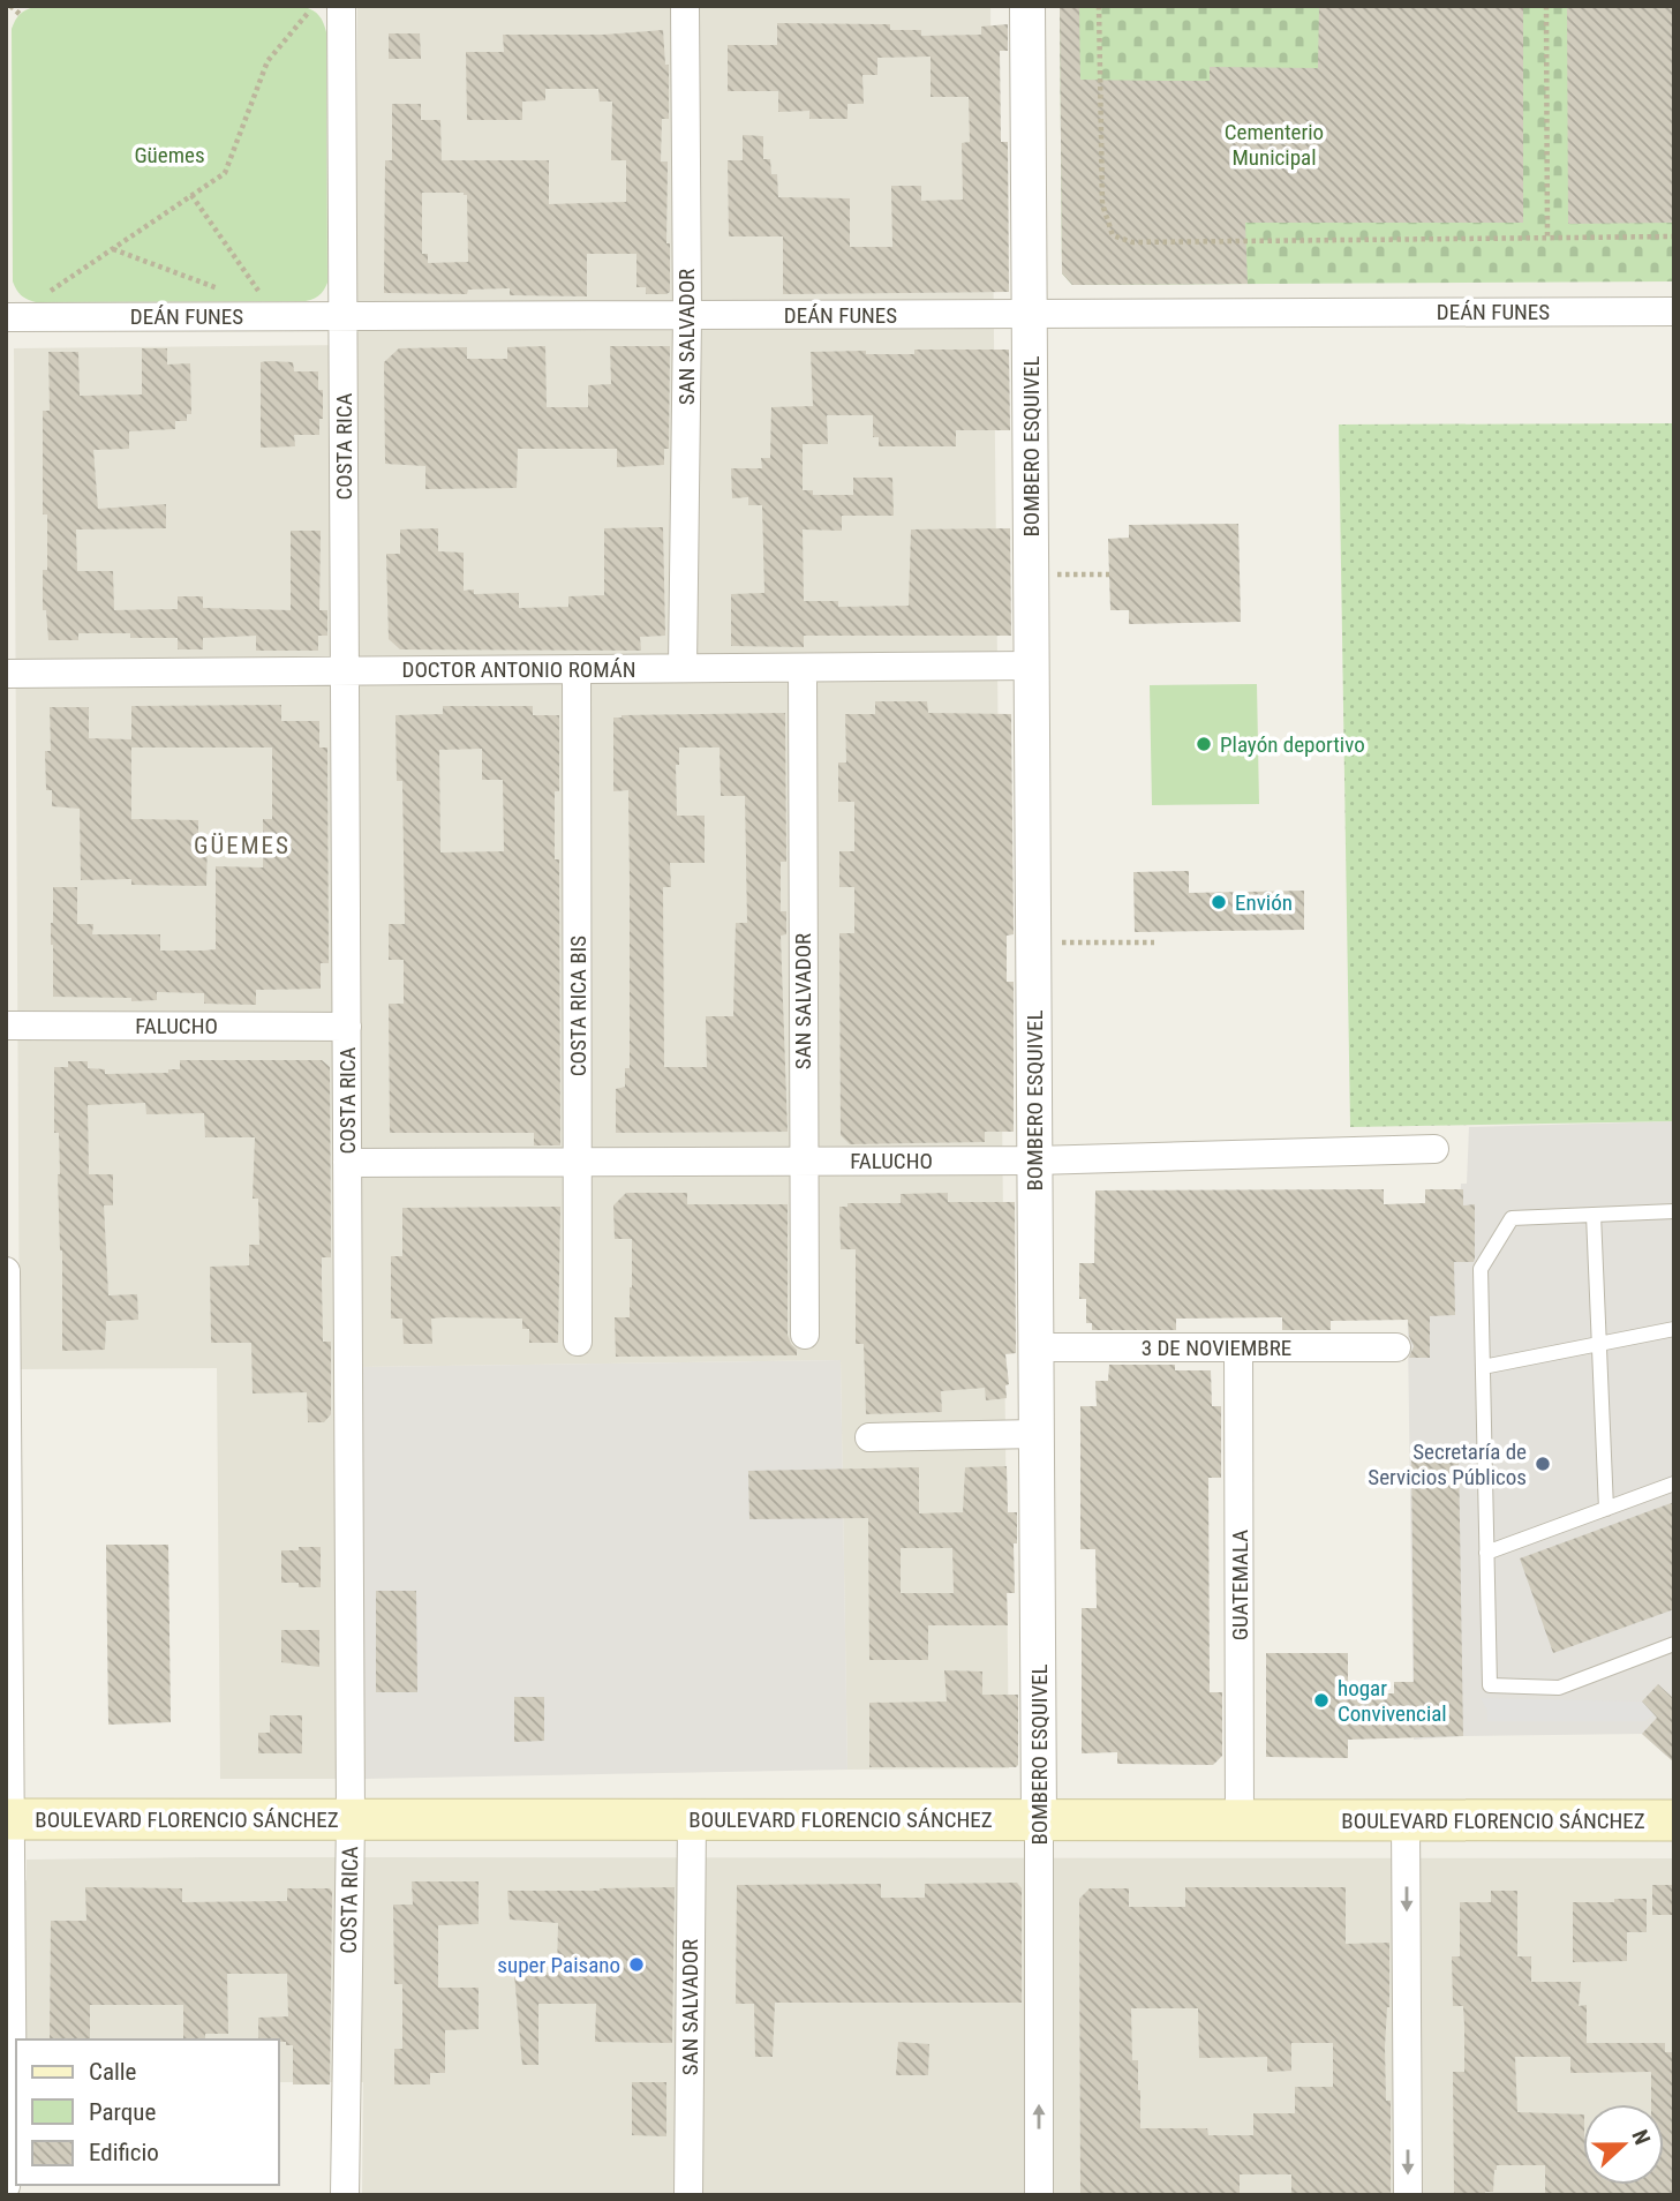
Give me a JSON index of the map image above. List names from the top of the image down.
{
  "streets": {
    "main road": ["BOULEVARD FLORENCIO SÁNCHEZ"],
    "street": [
      "DEÁN FUNES",
      "SAN SALVADOR",
      "COSTA RICA",
      "BOMBERO ESQUIVEL",
      "DOCTOR ANTONIO ROMÁN",
      "COSTA RICA BIS",
      "FALUCHO",
      "3 DE NOVIEMBRE",
      "GUATEMALA"
    ]
  },
  "crossings": [
    ["DEÁN FUNES", "SAN SALVADOR"],
    ["DEÁN FUNES", "COSTA RICA"],
    ["DEÁN FUNES", "BOMBERO ESQUIVEL"],
    ["SAN SALVADOR", "DOCTOR ANTONIO ROMÁN"],
    ["SAN SALVADOR", "FALUCHO"],
    ["SAN SALVADOR", "BOULEVARD FLORENCIO SÁNCHEZ"],
    ["COSTA RICA", "DOCTOR ANTONIO ROMÁN"],
    ["COSTA RICA", "FALUCHO"],
    ["COSTA RICA", "BOULEVARD FLORENCIO SÁNCHEZ"],
    ["BOMBERO ESQUIVEL", "DOCTOR ANTONIO ROMÁN"],
    ["BOMBERO ESQUIVEL", "FALUCHO"],
    ["BOMBERO ESQUIVEL", "3 DE NOVIEMBRE"],
    ["BOMBERO ESQUIVEL", "BOULEVARD FLORENCIO SÁNCHEZ"],
    ["DOCTOR ANTONIO ROMÁN", "COSTA RICA BIS"],
    ["COSTA RICA BIS", "FALUCHO"],
    ["3 DE NOVIEMBRE", "GUATEMALA"],
    ["GUATEMALA", "BOULEVARD FLORENCIO SÁNCHEZ"]
  ],
  "districts": ["GÜEMES"],
  "parks": ["Cementerio Municipal", "Güemes"],
  "places": [
    "Playón deportivo",
    "Envión",
    "Secretaría de Servicios Públicos",
    "hogar Convivencial",
    "super Paisano"
  ],
  "legend": ["Calle", "Parque", "Edificio"],
  "north": "right"
}
